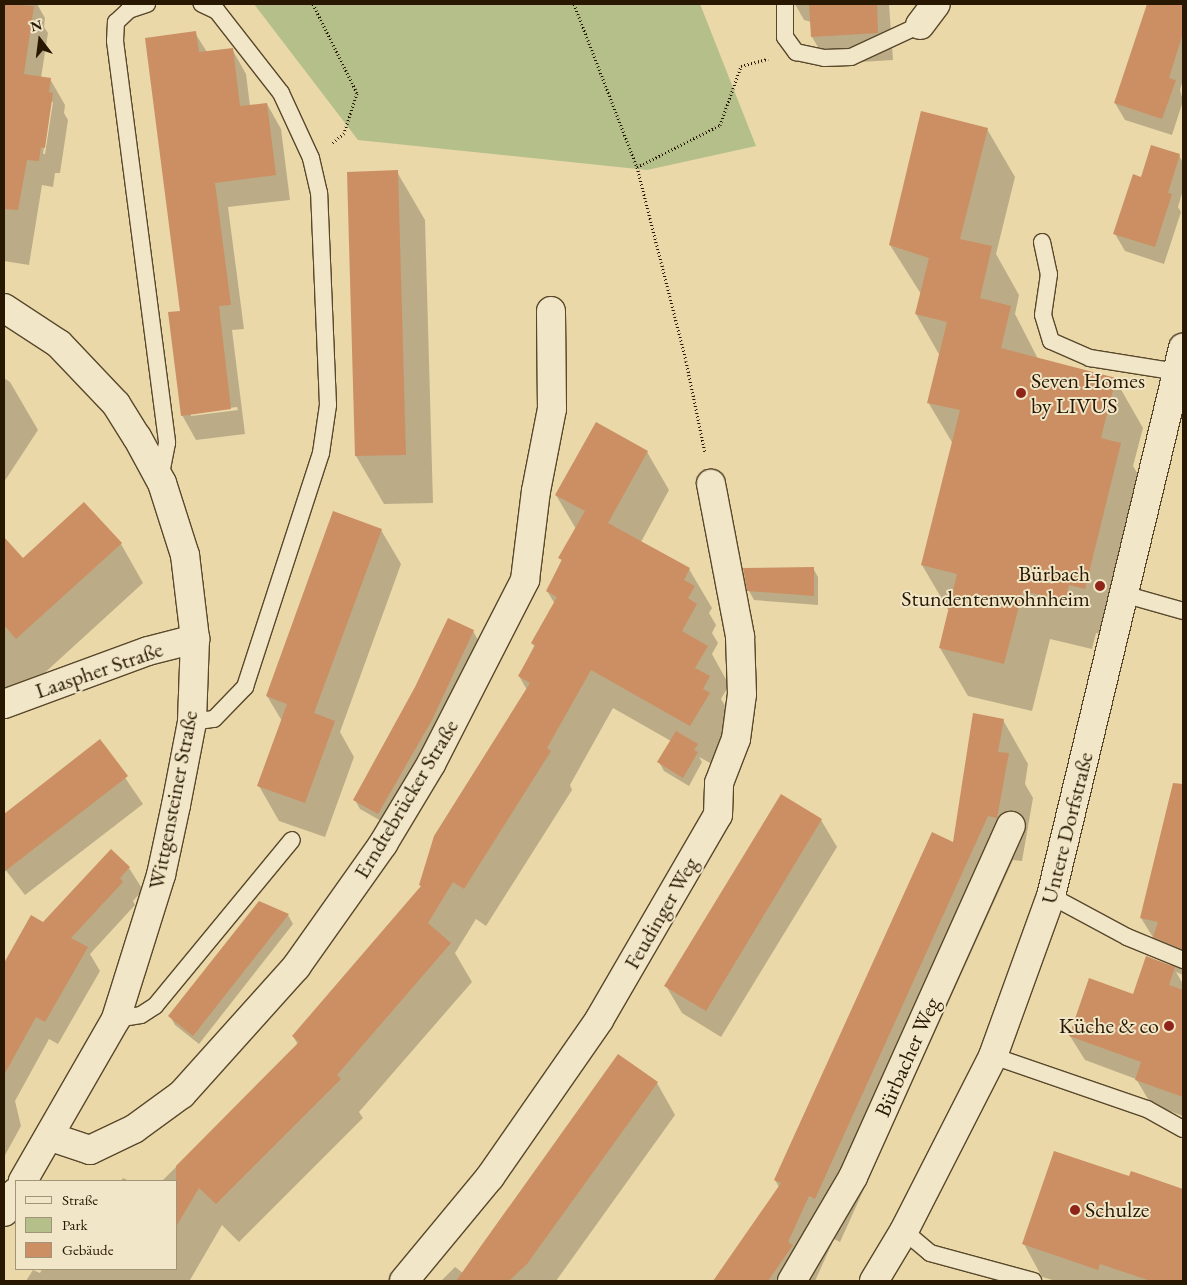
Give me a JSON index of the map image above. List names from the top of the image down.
{
  "streets": {
    "street": [
      "Laaspher Straße",
      "Erndtebrücker Straße",
      "Wittgensteiner Straße",
      "Untere Dorfstraße",
      "Feudinger Weg",
      "Bürbacher Weg"
    ]
  },
  "crossings": [
    ["Laaspher Straße", "Wittgensteiner Straße"],
    ["Erndtebrücker Straße", "Wittgensteiner Straße"]
  ],
  "places": [
    "Seven Homes by LIVUS",
    "Bürbach Stundentenwohnheim",
    "Küche & co",
    "Schulze"
  ],
  "legend": ["Straße", "Park", "Gebäude"],
  "north": "top"
}
